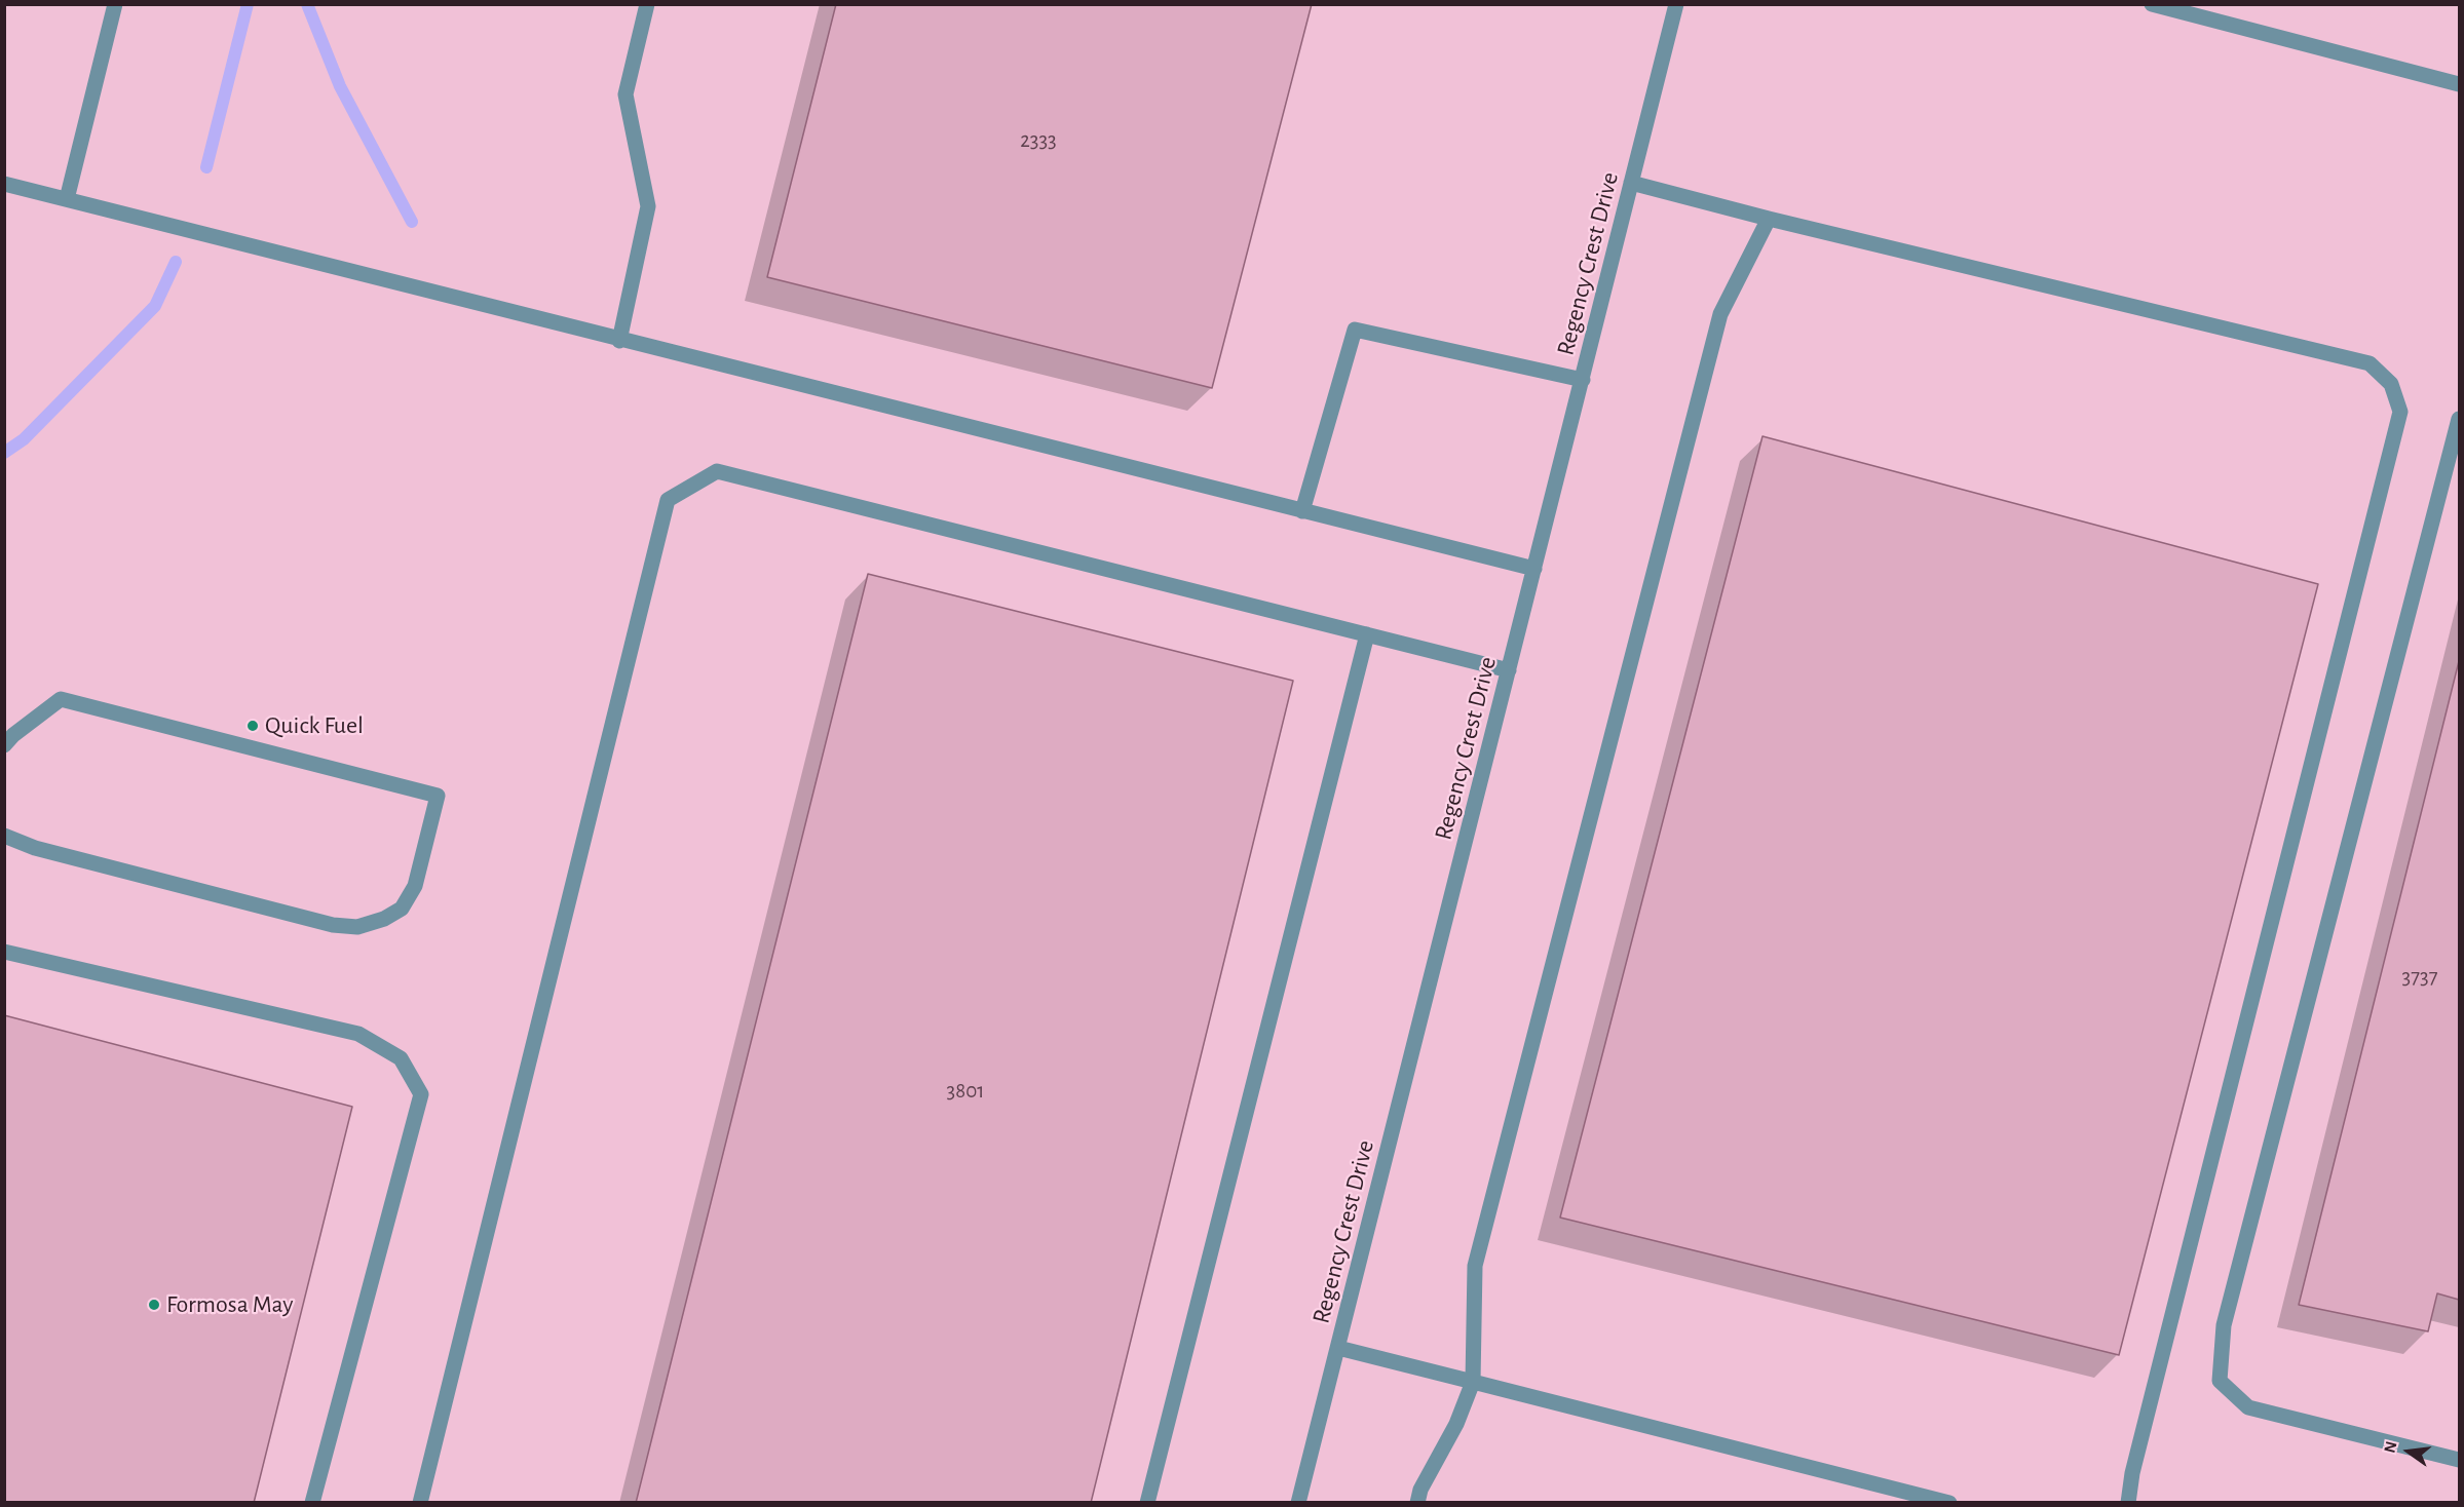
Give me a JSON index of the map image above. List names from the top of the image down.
{
  "streets": {
    "street": ["Regency Crest Drive"]
  },
  "places": ["Quick Fuel", "Formosa May"],
  "house_numbers": ["2333", "3737", "3801"],
  "north": "left"
}
